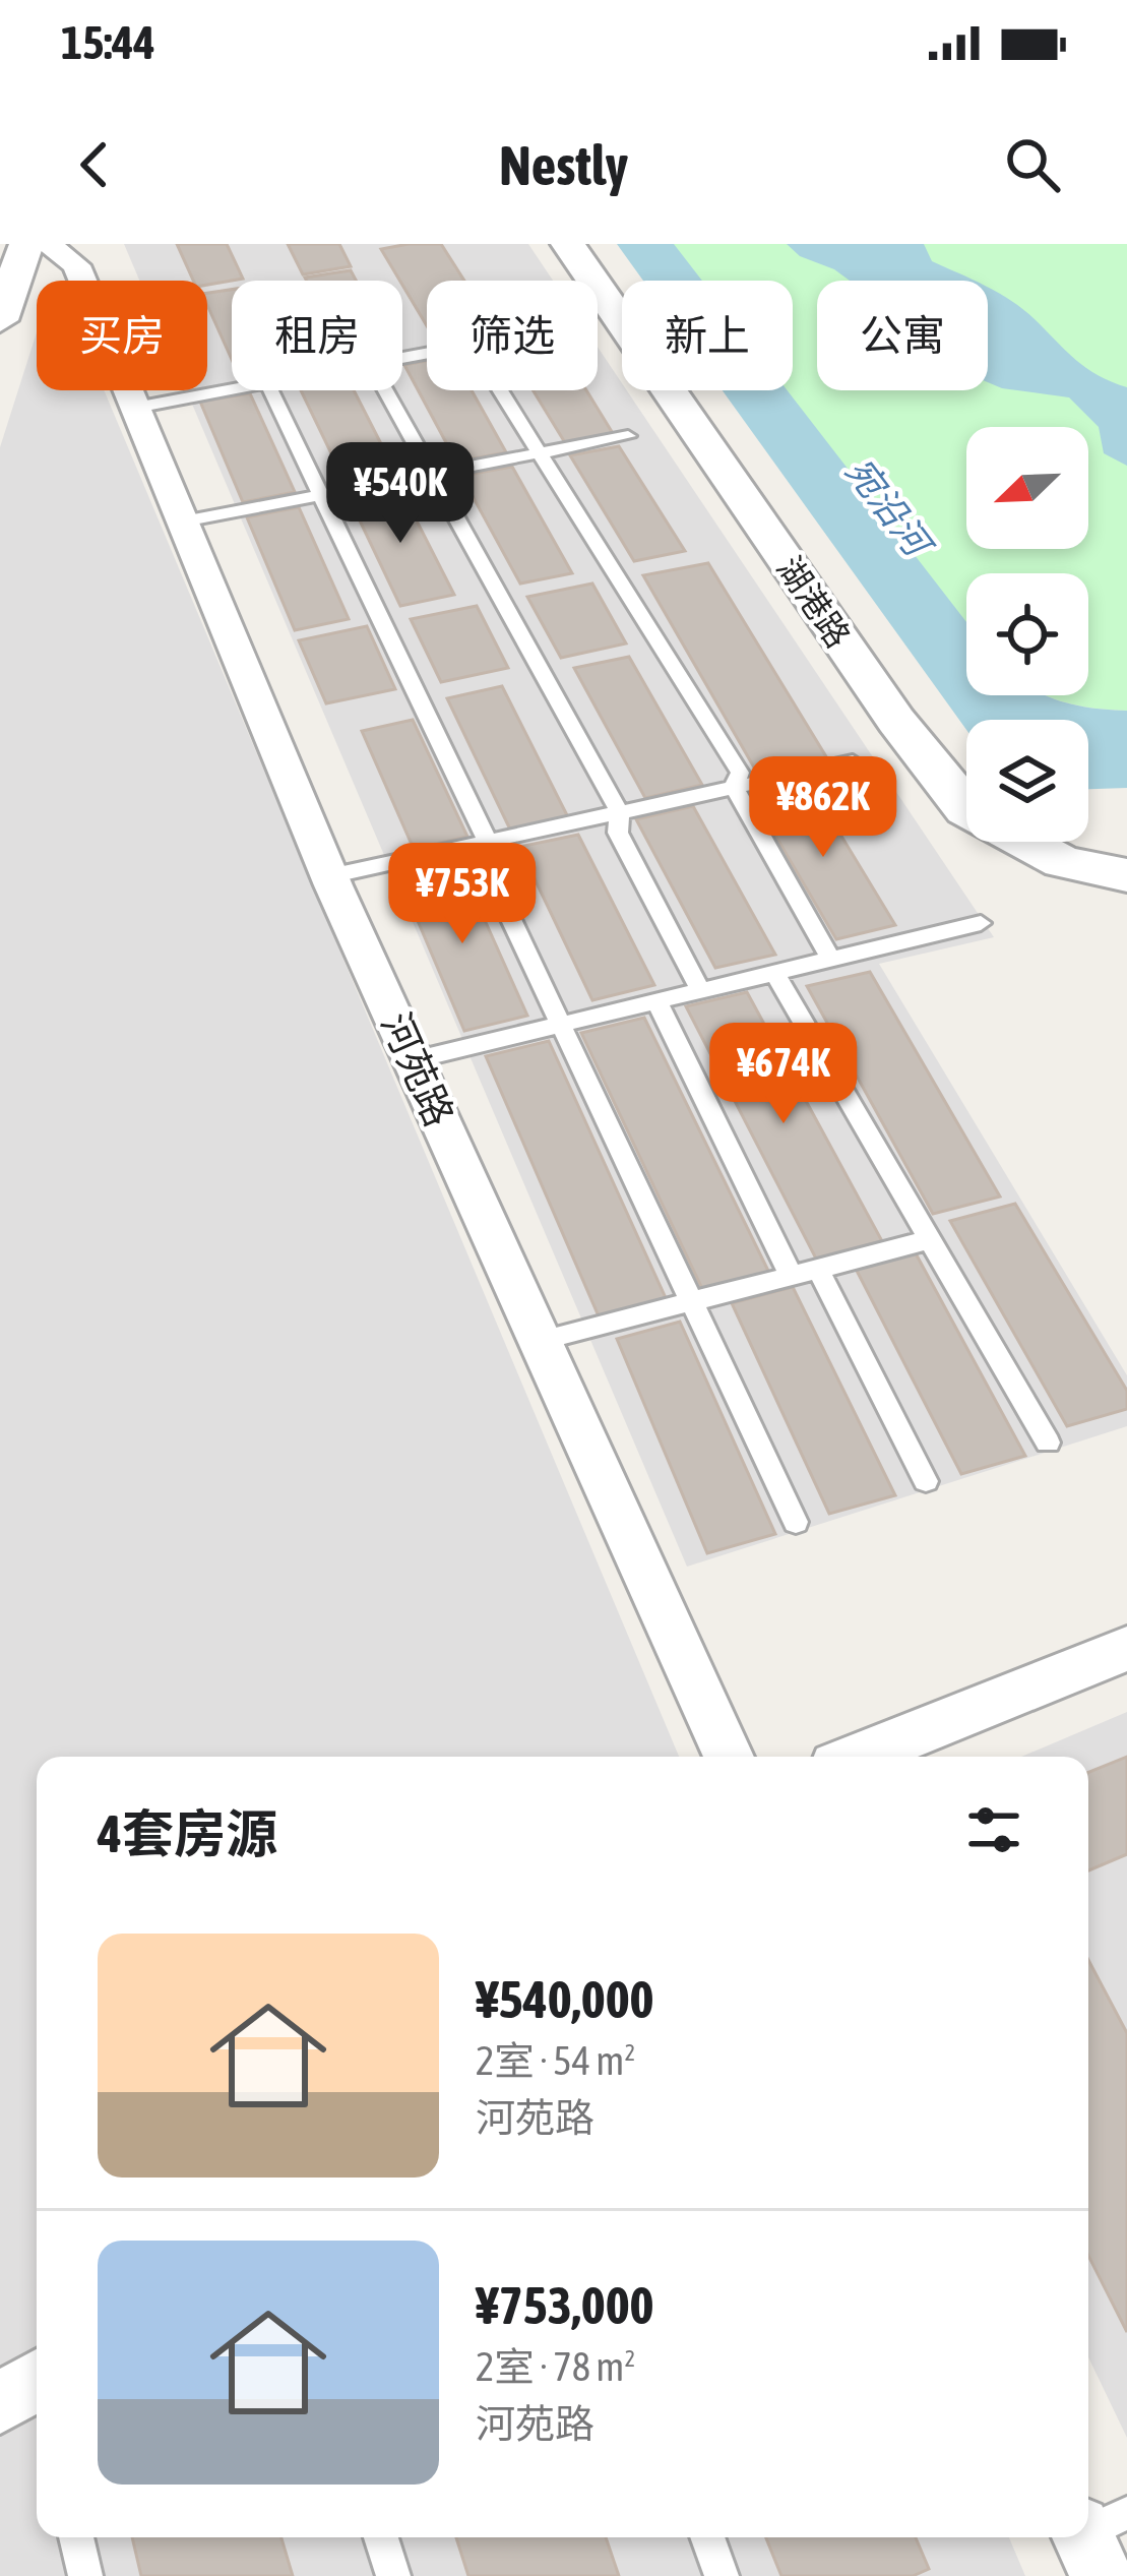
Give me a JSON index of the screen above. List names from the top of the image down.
{
  "streets": {
    "street": ["湖港路", "河苑路"]
  },
  "water": ["宛沿河"],
  "north": "bottom left",
  "page": {
    "status": "15:44",
    "header": "Nestly",
    "chip": [
      "买房",
      "租房",
      "筛选",
      "新上",
      "公寓"
    ],
    "price": [
      "¥540K",
      "¥862K",
      "¥753K",
      "¥674K"
    ],
    "heading": "4套房源",
    "list": [
      {
        "name": "¥540,000",
        "note": "2室 · 54 m² · 河苑路"
      },
      {
        "name": "¥753,000",
        "note": "2室 · 78 m² · 河苑路"
      }
    ]
  }
}
